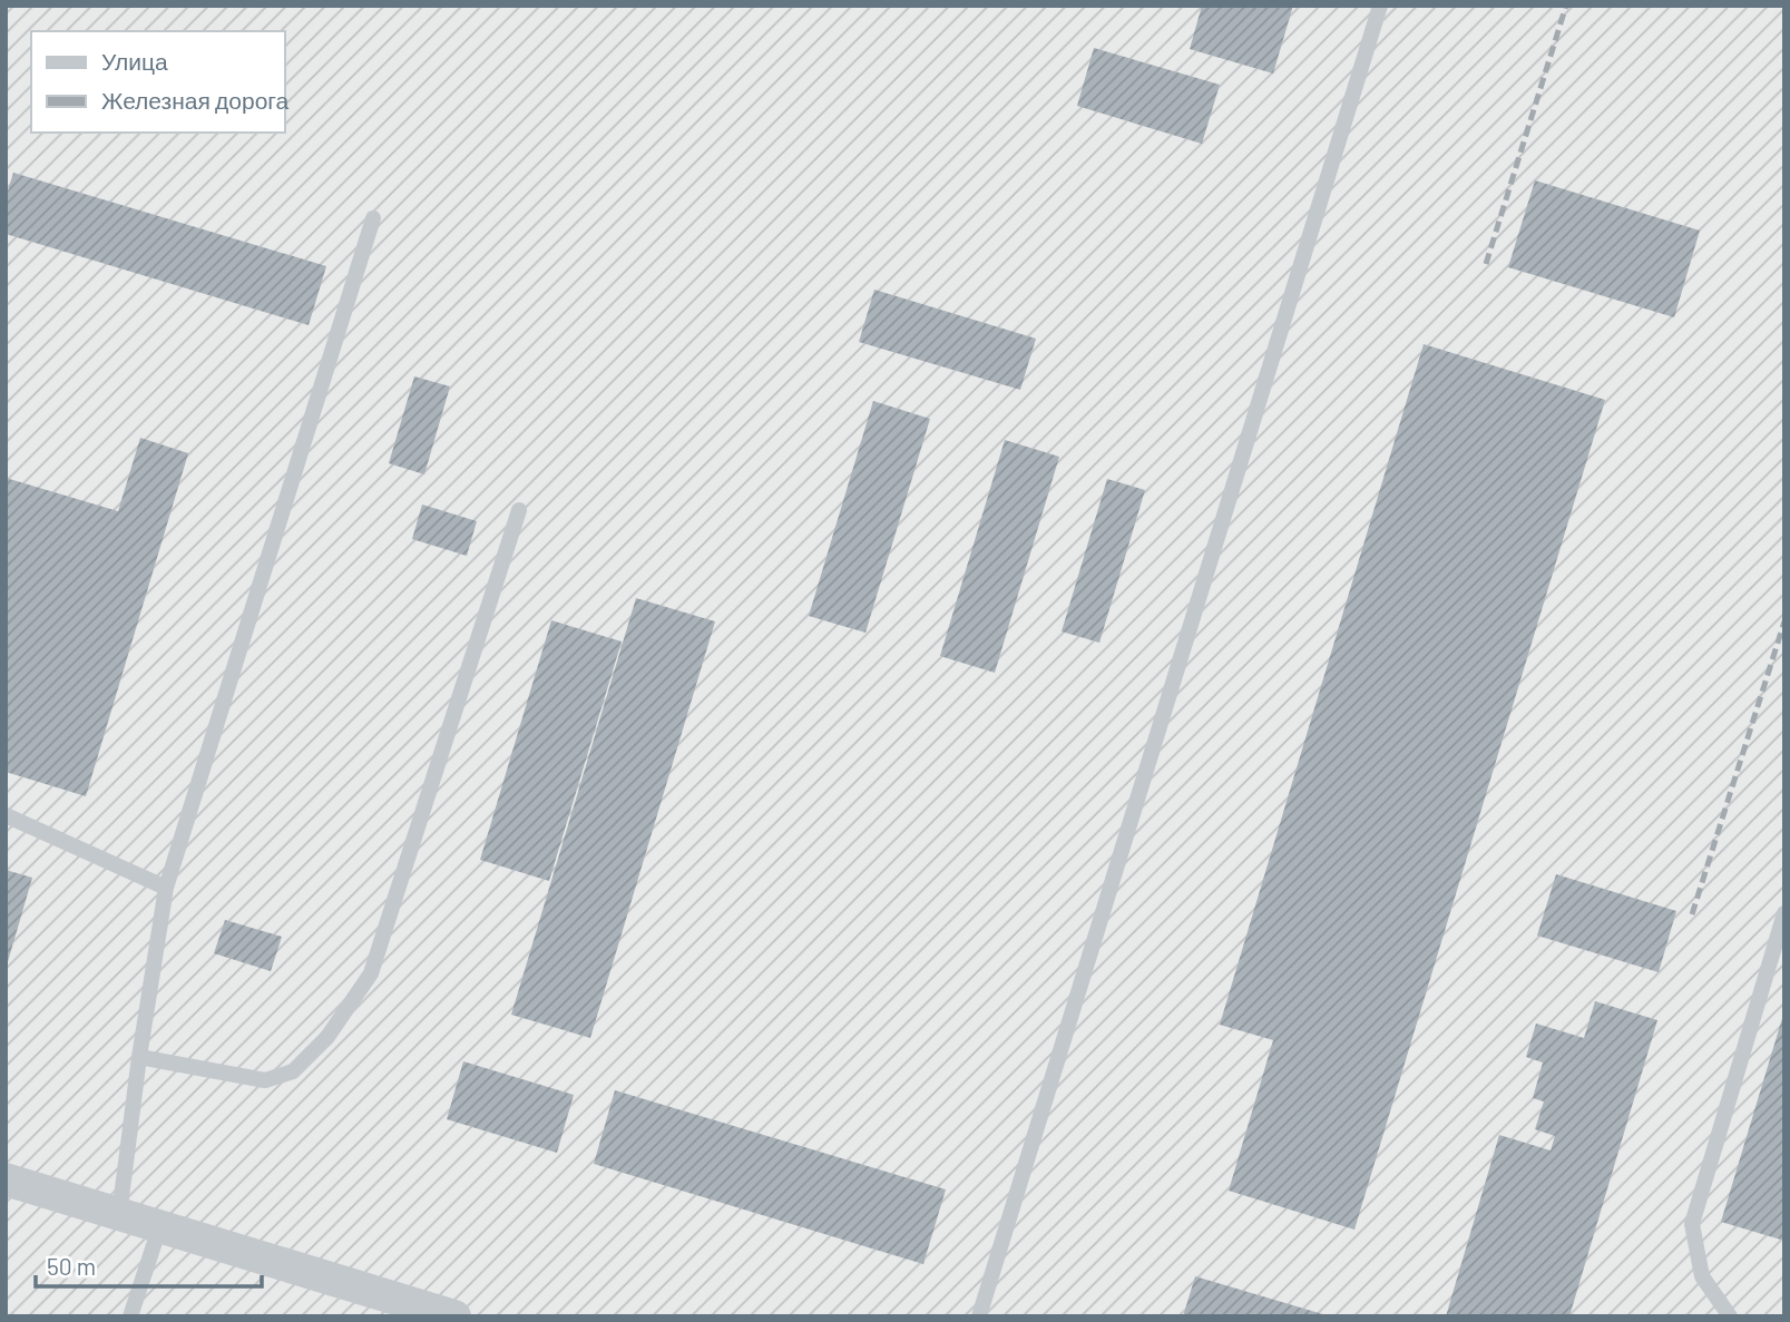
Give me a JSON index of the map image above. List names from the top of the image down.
{
  "legend": ["Улица", "Железная дорога"],
  "scale_bar": "50 m"
}
